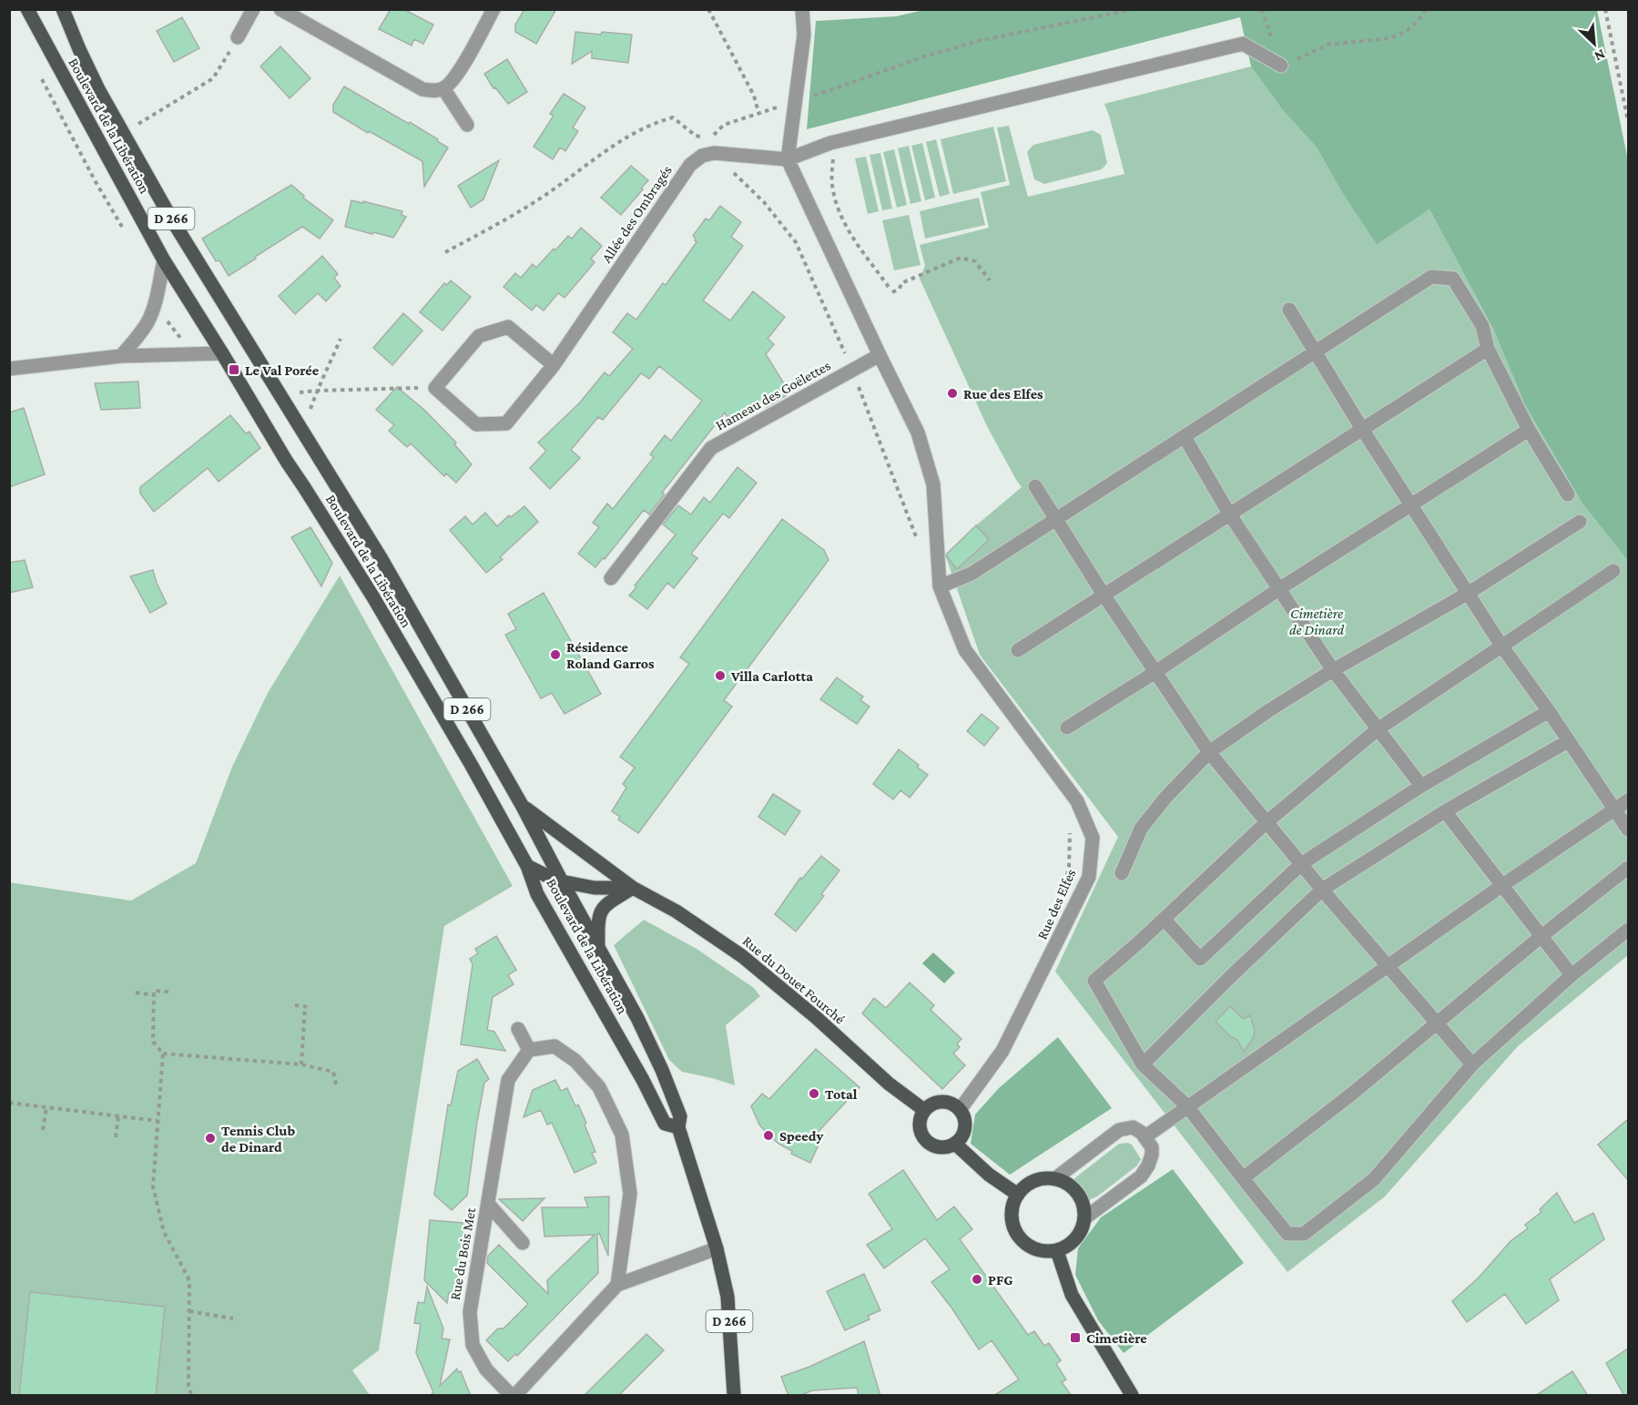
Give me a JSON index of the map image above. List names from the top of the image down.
{
  "streets": {
    "main road": ["Boulevard de la Libération", "D 266", "Rue du Douet Fourché"],
    "street": [
      "Allée des Ombragés",
      "Hameau des Goëlettes",
      "Rue des Elfes",
      "Rue du Bois Met"
    ]
  },
  "crossings": [
    ["Boulevard de la Libération", "Rue du Douet Fourché"],
    ["Hameau des Goëlettes", "Rue des Elfes"],
    ["Rue des Elfes", "Rue du Douet Fourché"]
  ],
  "parks": ["Cimetière de Dinard"],
  "places": {
    "transit": ["Le Val Porée", "Cimetière"],
    "other": [
      "Rue des Elfes",
      "Résidence Roland Garros",
      "Villa Carlotta",
      "Total",
      "Speedy",
      "Tennis Club de Dinard",
      "PFG"
    ]
  },
  "north": "bottom right"
}
